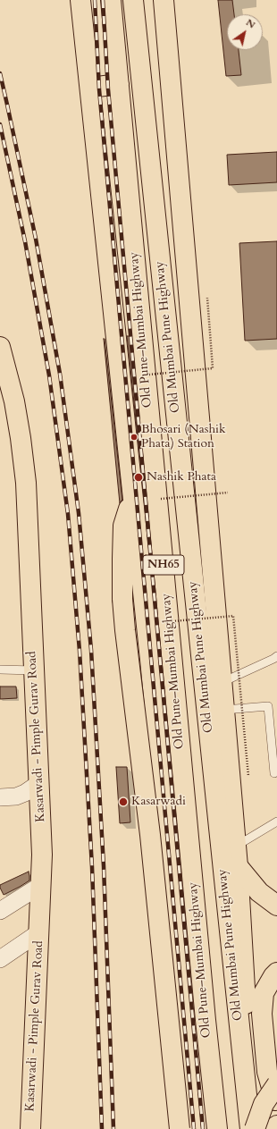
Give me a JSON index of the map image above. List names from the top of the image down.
{
  "streets": {
    "main road": [
      "Old Pune–Mumbai Highway",
      "Old Mumbai Pune Highway",
      "NH65",
      "Kasarwadi - Pimple Gurav Road"
    ]
  },
  "places": ["Bhosari (Nashik Phata) Station", "Nashik Phata", "Kasarwadi"],
  "north": "top right"
}
